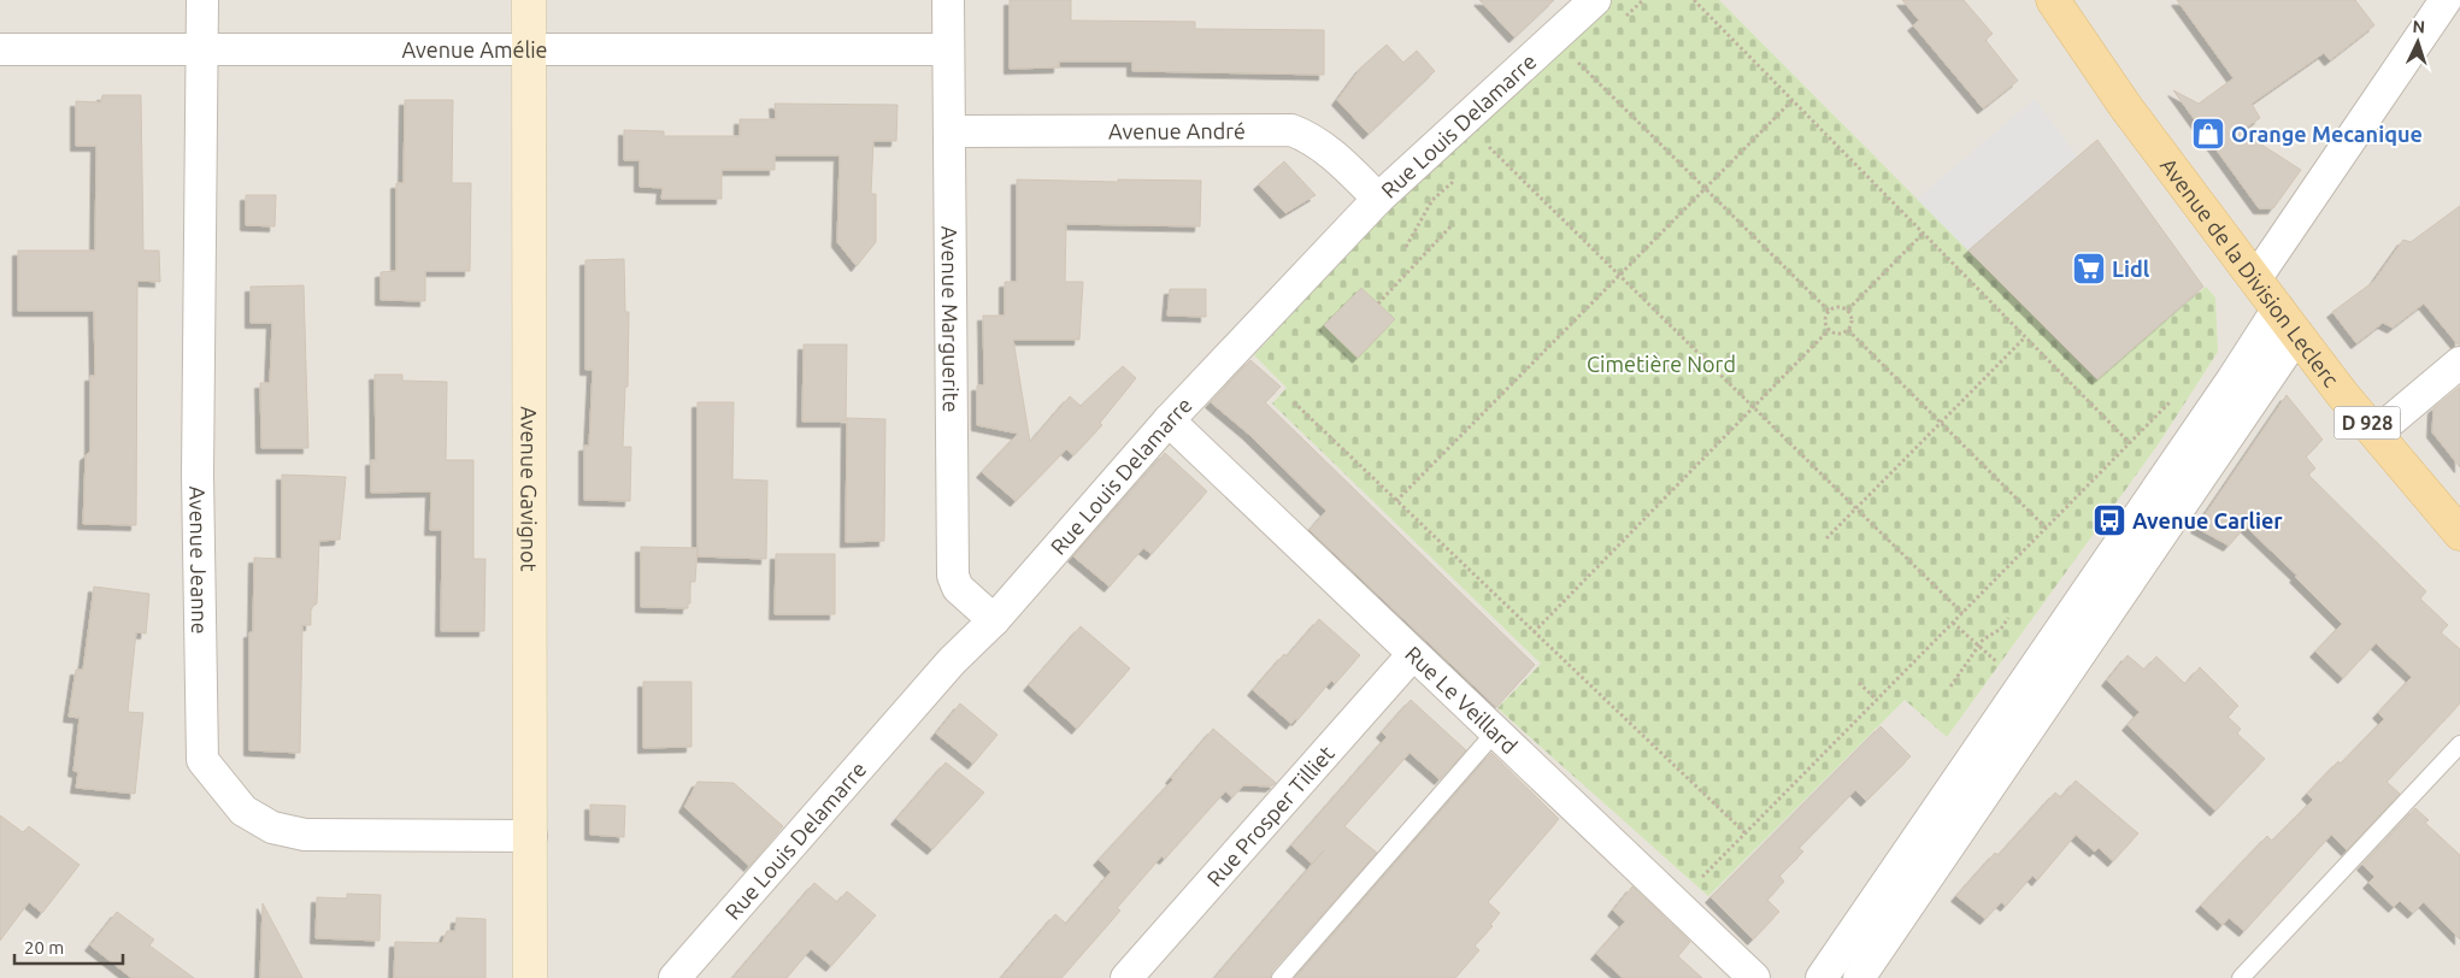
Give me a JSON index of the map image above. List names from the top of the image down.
{
  "streets": {
    "main road": ["Avenue de la Division Leclerc", "D 928"],
    "street": [
      "Avenue Amélie",
      "Rue Louis Delamarre",
      "Avenue André",
      "Avenue Marguerite",
      "Avenue Gavignot",
      "Avenue Jeanne",
      "Rue Le Veillard",
      "Rue Prosper Tilliet"
    ]
  },
  "crossings": [
    ["Avenue Amélie", "Avenue Marguerite"],
    ["Avenue Amélie", "Avenue Gavignot"],
    ["Avenue Amélie", "Avenue Jeanne"],
    ["Rue Louis Delamarre", "Avenue André"],
    ["Rue Louis Delamarre", "Avenue Marguerite"],
    ["Rue Louis Delamarre", "Rue Le Veillard"],
    ["Avenue André", "Avenue Marguerite"],
    ["Avenue Gavignot", "Avenue Jeanne"],
    ["Rue Le Veillard", "Rue Prosper Tilliet"]
  ],
  "parks": ["Cimetière Nord"],
  "places": {
    "shop": ["Orange Mecanique"],
    "supermarket": ["Lidl"],
    "bus stop": ["Avenue Carlier"]
  },
  "scale_bar": "20 m",
  "north": "top"
}
